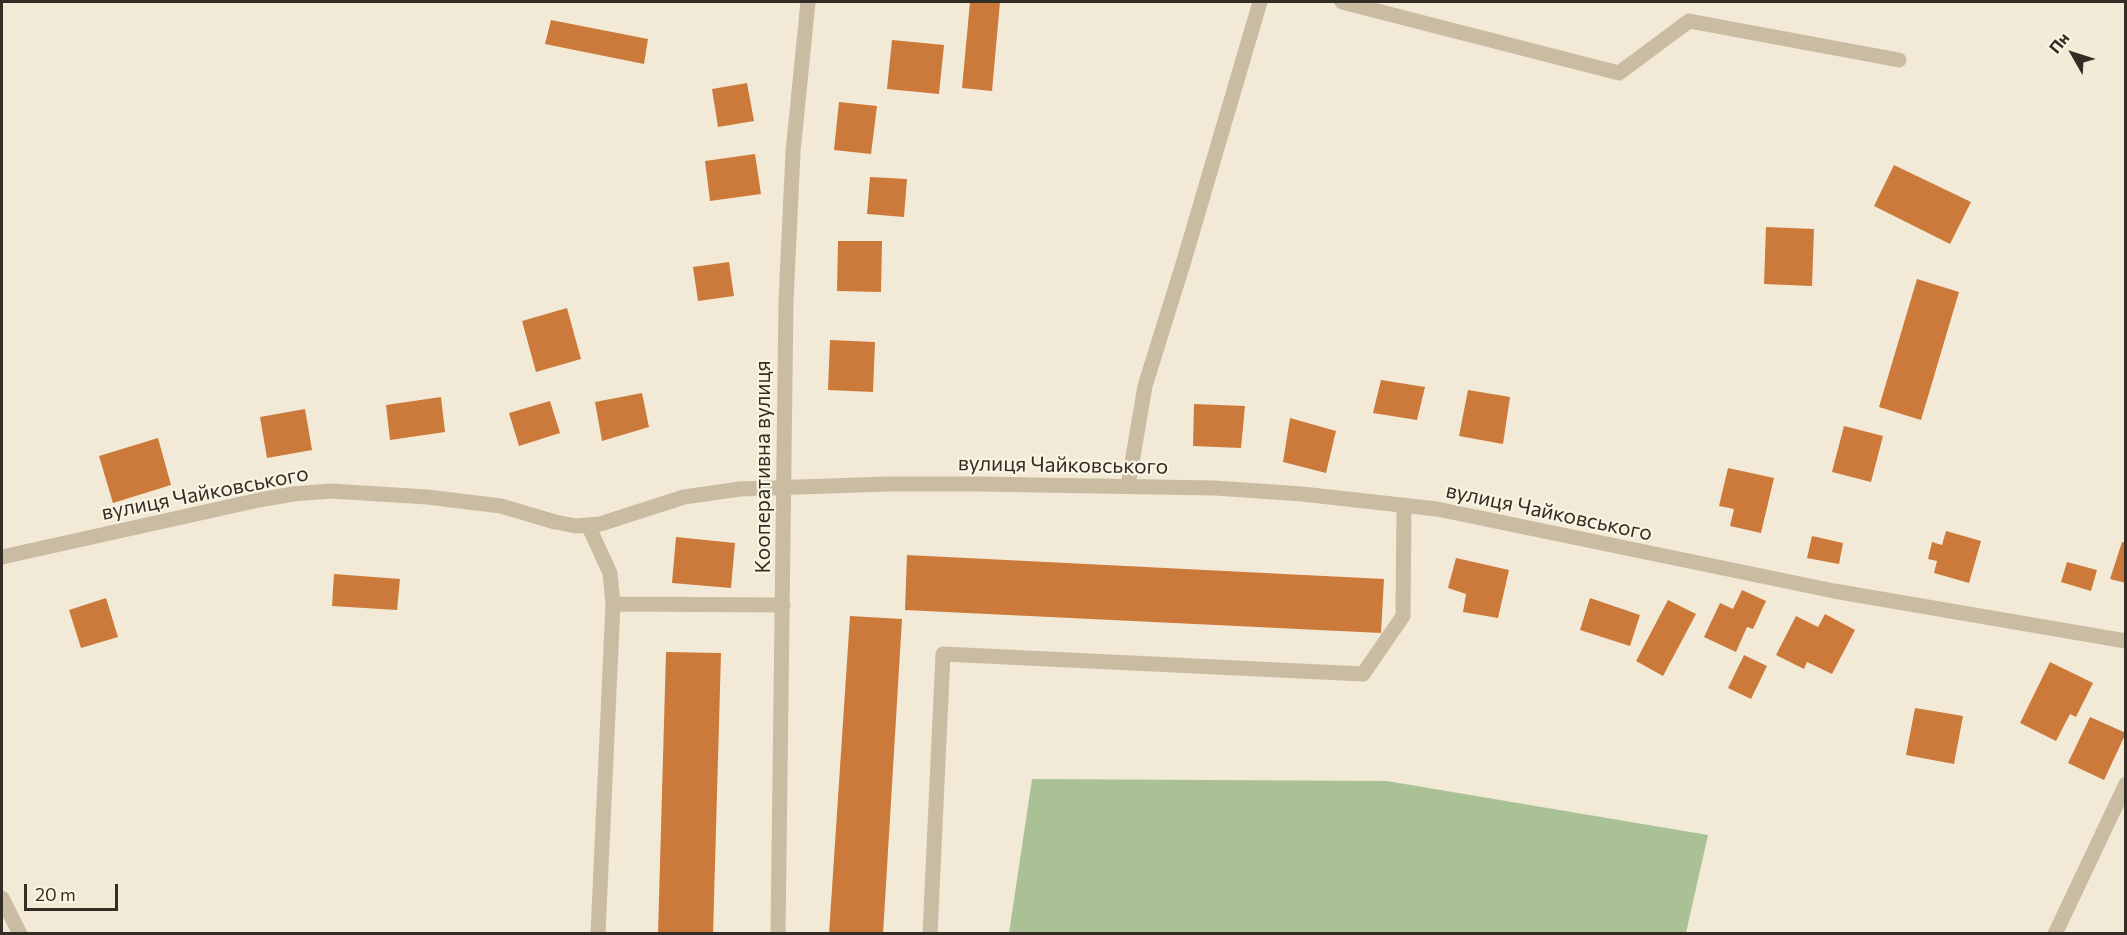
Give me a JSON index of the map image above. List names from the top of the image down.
{
  "streets": {
    "street": ["вулиця Чайковського", "Кооперативна вулиця"]
  },
  "crossings": [
    ["вулиця Чайковського", "Кооперативна вулиця"]
  ],
  "scale_bar": "20 m",
  "north": "top left"
}
